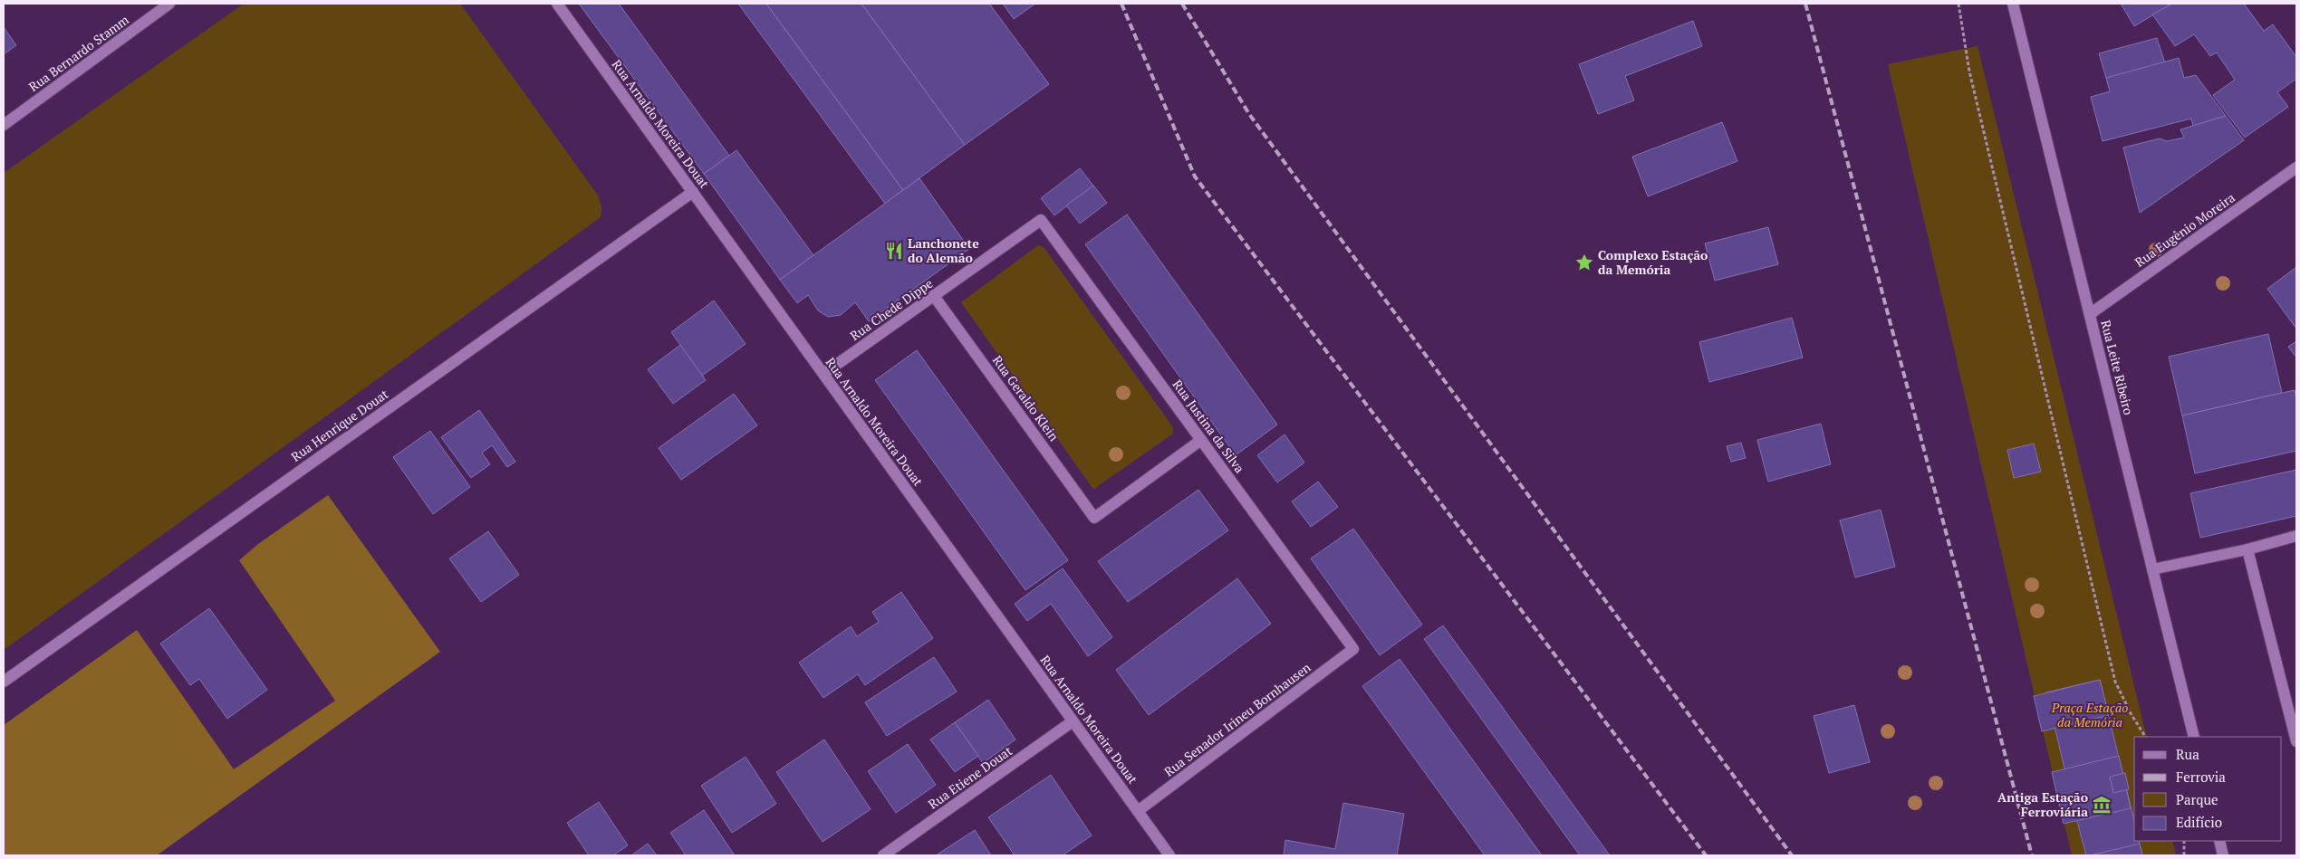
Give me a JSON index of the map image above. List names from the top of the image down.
{
  "streets": {
    "street": [
      "Rua Bernardo Stamm",
      "Rua Arnaldo Moreira Douat",
      "Rua Eugênio Moreira",
      "Rua Chede Dippe",
      "Rua Leite Ribeiro",
      "Rua Geraldo Klein",
      "Rua Henrique Douat",
      "Rua Justina da Silva",
      "Rua Senador Irineu Bornhausen",
      "Rua Etiene Douat"
    ]
  },
  "crossings": [
    ["Rua Arnaldo Moreira Douat", "Rua Chede Dippe"],
    ["Rua Arnaldo Moreira Douat", "Rua Henrique Douat"],
    ["Rua Arnaldo Moreira Douat", "Rua Senador Irineu Bornhausen"],
    ["Rua Arnaldo Moreira Douat", "Rua Etiene Douat"],
    ["Rua Eugênio Moreira", "Rua Leite Ribeiro"],
    ["Rua Chede Dippe", "Rua Geraldo Klein"],
    ["Rua Chede Dippe", "Rua Justina da Silva"],
    ["Rua Geraldo Klein", "Rua Justina da Silva"],
    ["Rua Justina da Silva", "Rua Senador Irineu Bornhausen"]
  ],
  "parks": ["Praça Estação da Memória"],
  "places": {
    "restaurant": ["Lanchonete do Alemão"],
    "place": ["Complexo Estação da Memória"],
    "museum": ["Antiga Estação Ferroviária"]
  },
  "legend": [
    "Rua",
    "Ferrovia",
    "Parque",
    "Edifício"
  ]
}
